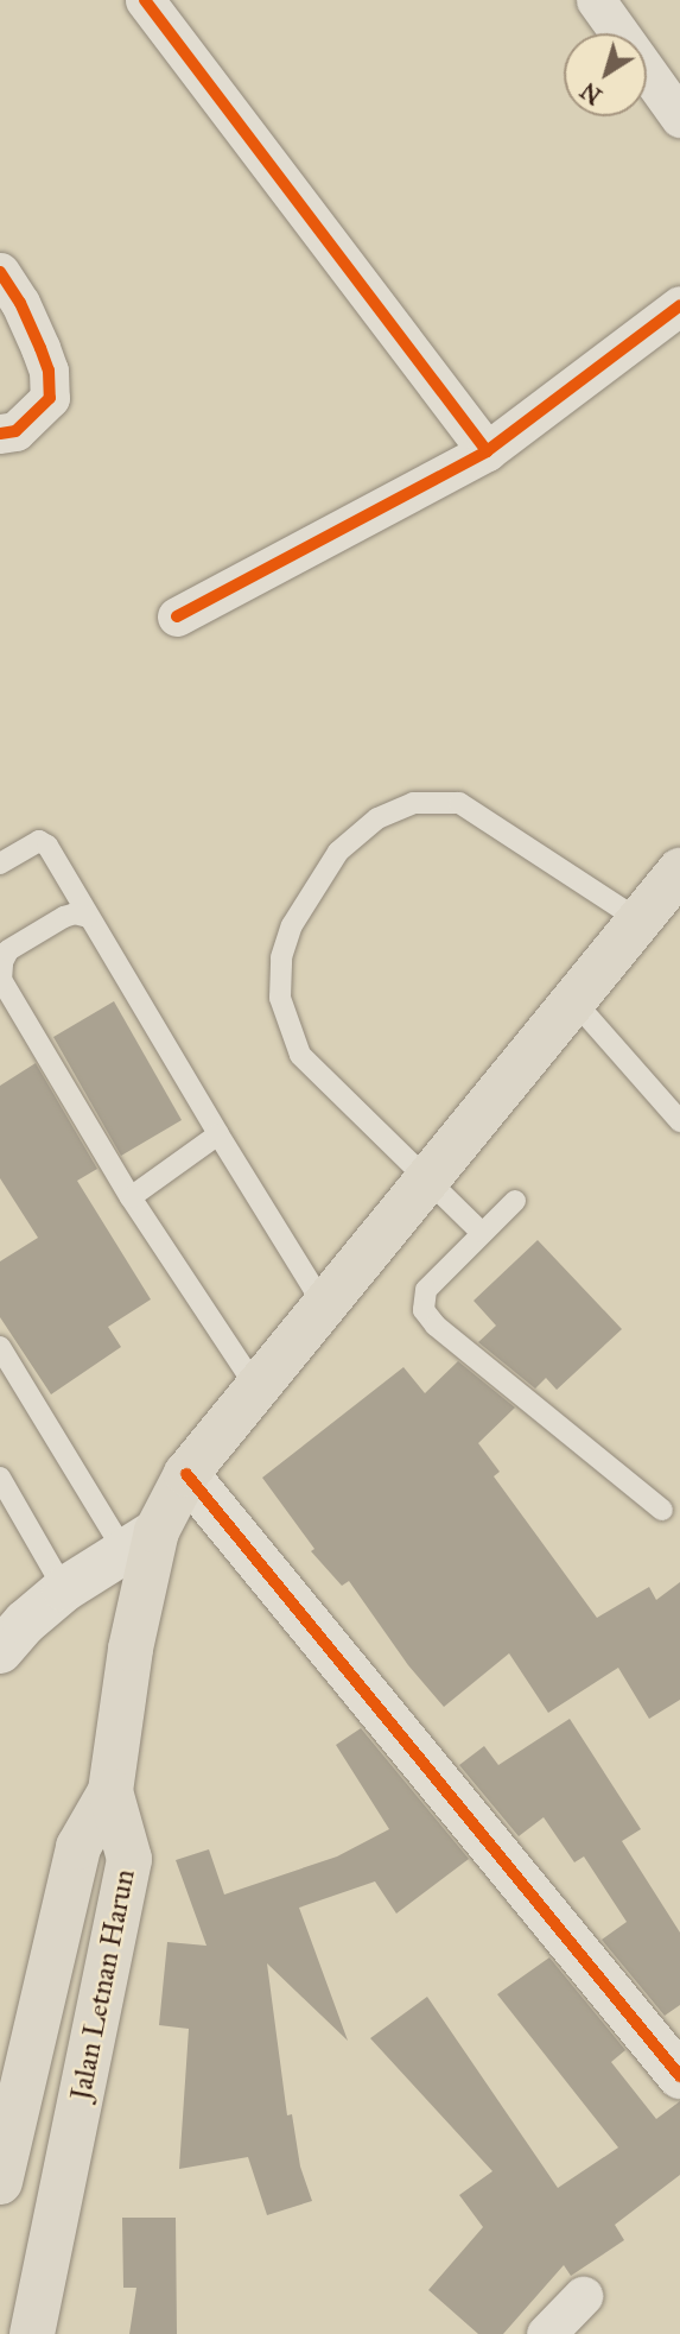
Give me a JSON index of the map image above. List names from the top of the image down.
{
  "streets": {
    "main road": ["Jalan Letnan Harun"]
  },
  "north": "bottom left"
}
